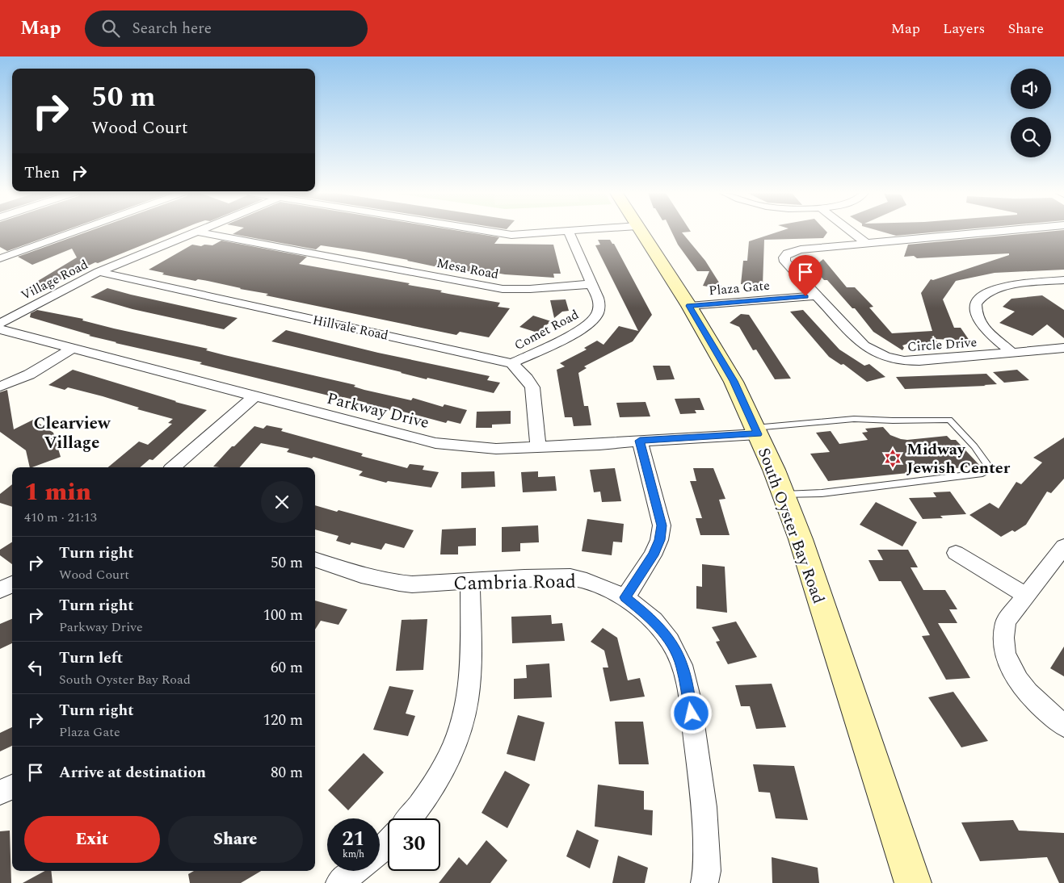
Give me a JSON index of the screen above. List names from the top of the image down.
{
  "streets": {
    "main road": ["South Oyster Bay Road"],
    "street": [
      "Mesa Road",
      "Village Road",
      "Plaza Gate",
      "Hillvale Road",
      "Comet Road",
      "Circle Drive",
      "Parkway Drive",
      "Cambria Road"
    ]
  },
  "crossings": [
    ["Mesa Road", "Village Road"],
    ["Mesa Road", "Comet Road"],
    ["Village Road", "Hillvale Road"],
    ["Plaza Gate", "Circle Drive"],
    ["Plaza Gate", "South Oyster Bay Road"],
    ["Hillvale Road", "Comet Road"],
    ["Parkway Drive", "South Oyster Bay Road"]
  ],
  "districts": ["Clearview Village"],
  "places": {
    "synagogue": ["Midway Jewish Center"]
  },
  "page": {
    "header": "Map",
    "search": "Search here",
    "nav": ["Map", "Layers", "Share"],
    "turn": ["50 m", "Wood Court"],
    "then": "Then",
    "heading": ["1 min", "410 m · 21:13"],
    "list": [
      {
        "name": "Turn right",
        "note": "Wood Court",
        "value": "50 m"
      },
      {
        "name": "Turn right",
        "note": "Parkway Drive",
        "value": "100 m"
      },
      {
        "name": "Turn left",
        "note": "South Oyster Bay Road",
        "value": "60 m"
      },
      {
        "name": "Turn right",
        "note": "Plaza Gate",
        "value": "120 m"
      },
      {
        "name": "Arrive at destination",
        "value": "80 m"
      }
    ],
    "buttons": ["Exit", "Share"],
    "speed": "21 km/h",
    "limit": "30"
  }
}
